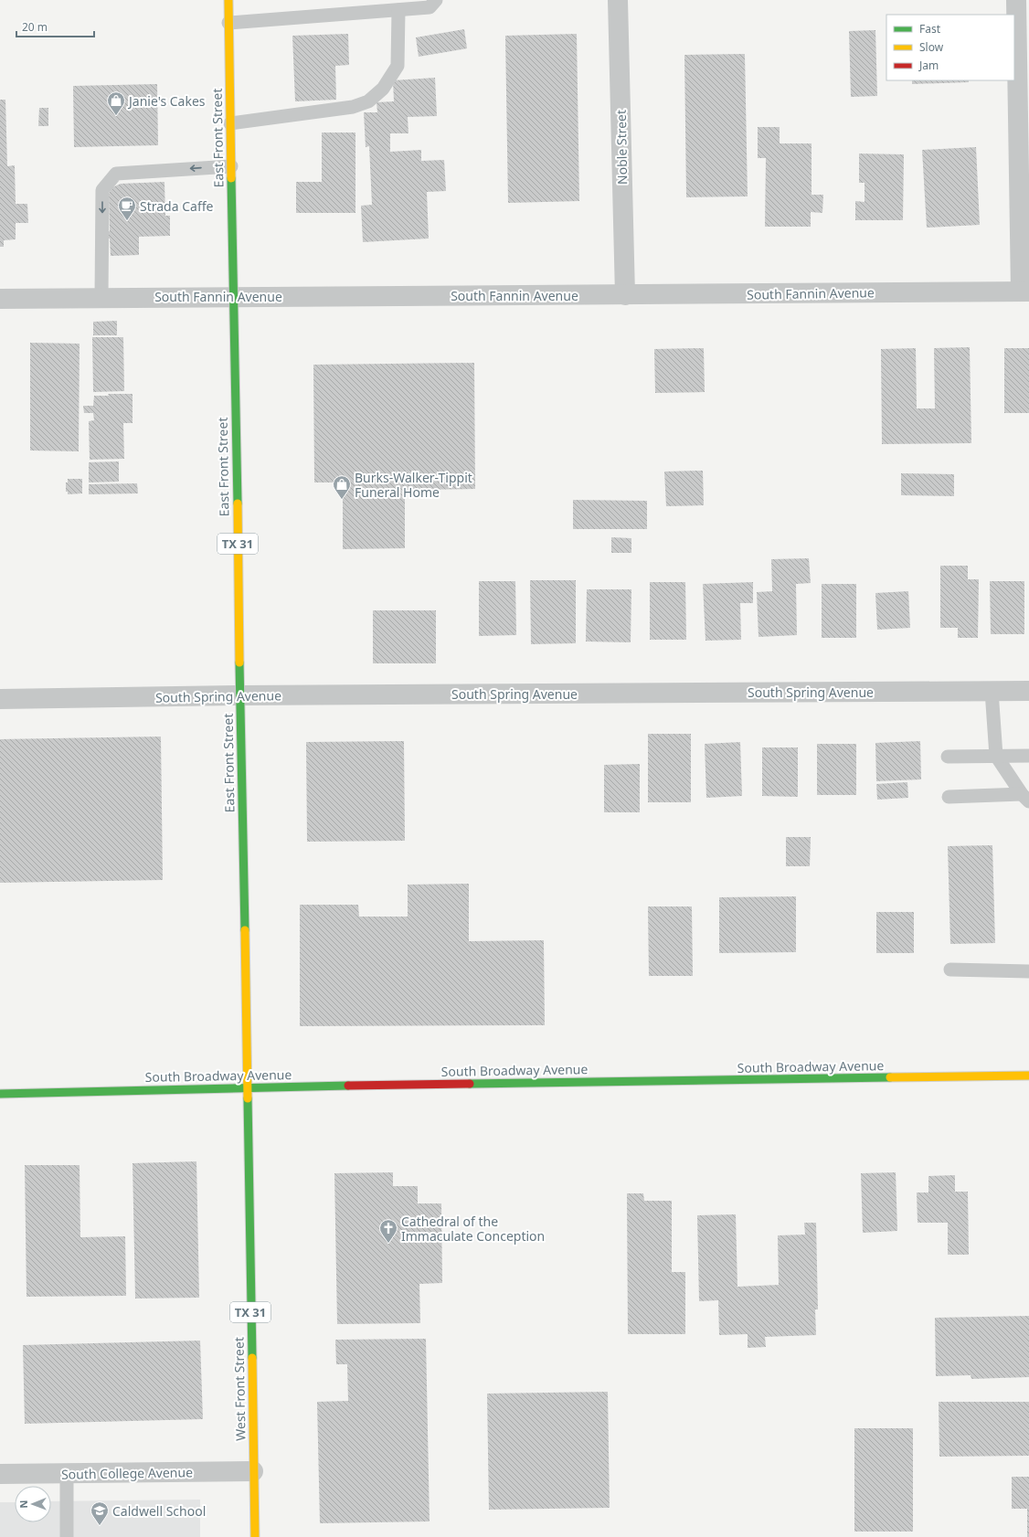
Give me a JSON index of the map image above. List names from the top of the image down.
{
  "streets": {
    "main road": [
      "East Front Street",
      "TX 31",
      "South Broadway Avenue",
      "West Front Street"
    ],
    "street": [
      "Noble Street",
      "South Fannin Avenue",
      "South Spring Avenue",
      "South College Avenue"
    ]
  },
  "crossings": [
    ["East Front Street", "South Fannin Avenue"],
    ["East Front Street", "South Spring Avenue"],
    ["East Front Street", "South Broadway Avenue"],
    ["East Front Street", "West Front Street"],
    ["Noble Street", "South Fannin Avenue"],
    ["South Broadway Avenue", "West Front Street"],
    ["West Front Street", "South College Avenue"]
  ],
  "places": {
    "shop": ["Janie's Cakes", "Burks-Walker-Tippit Funeral Home"],
    "cafe": ["Strada Caffe"],
    "church": ["Cathedral of the Immaculate Conception"],
    "school or university": ["Caldwell School"]
  },
  "legend": ["Fast", "Slow", "Jam"],
  "scale_bar": "20 m",
  "north": "left"
}
